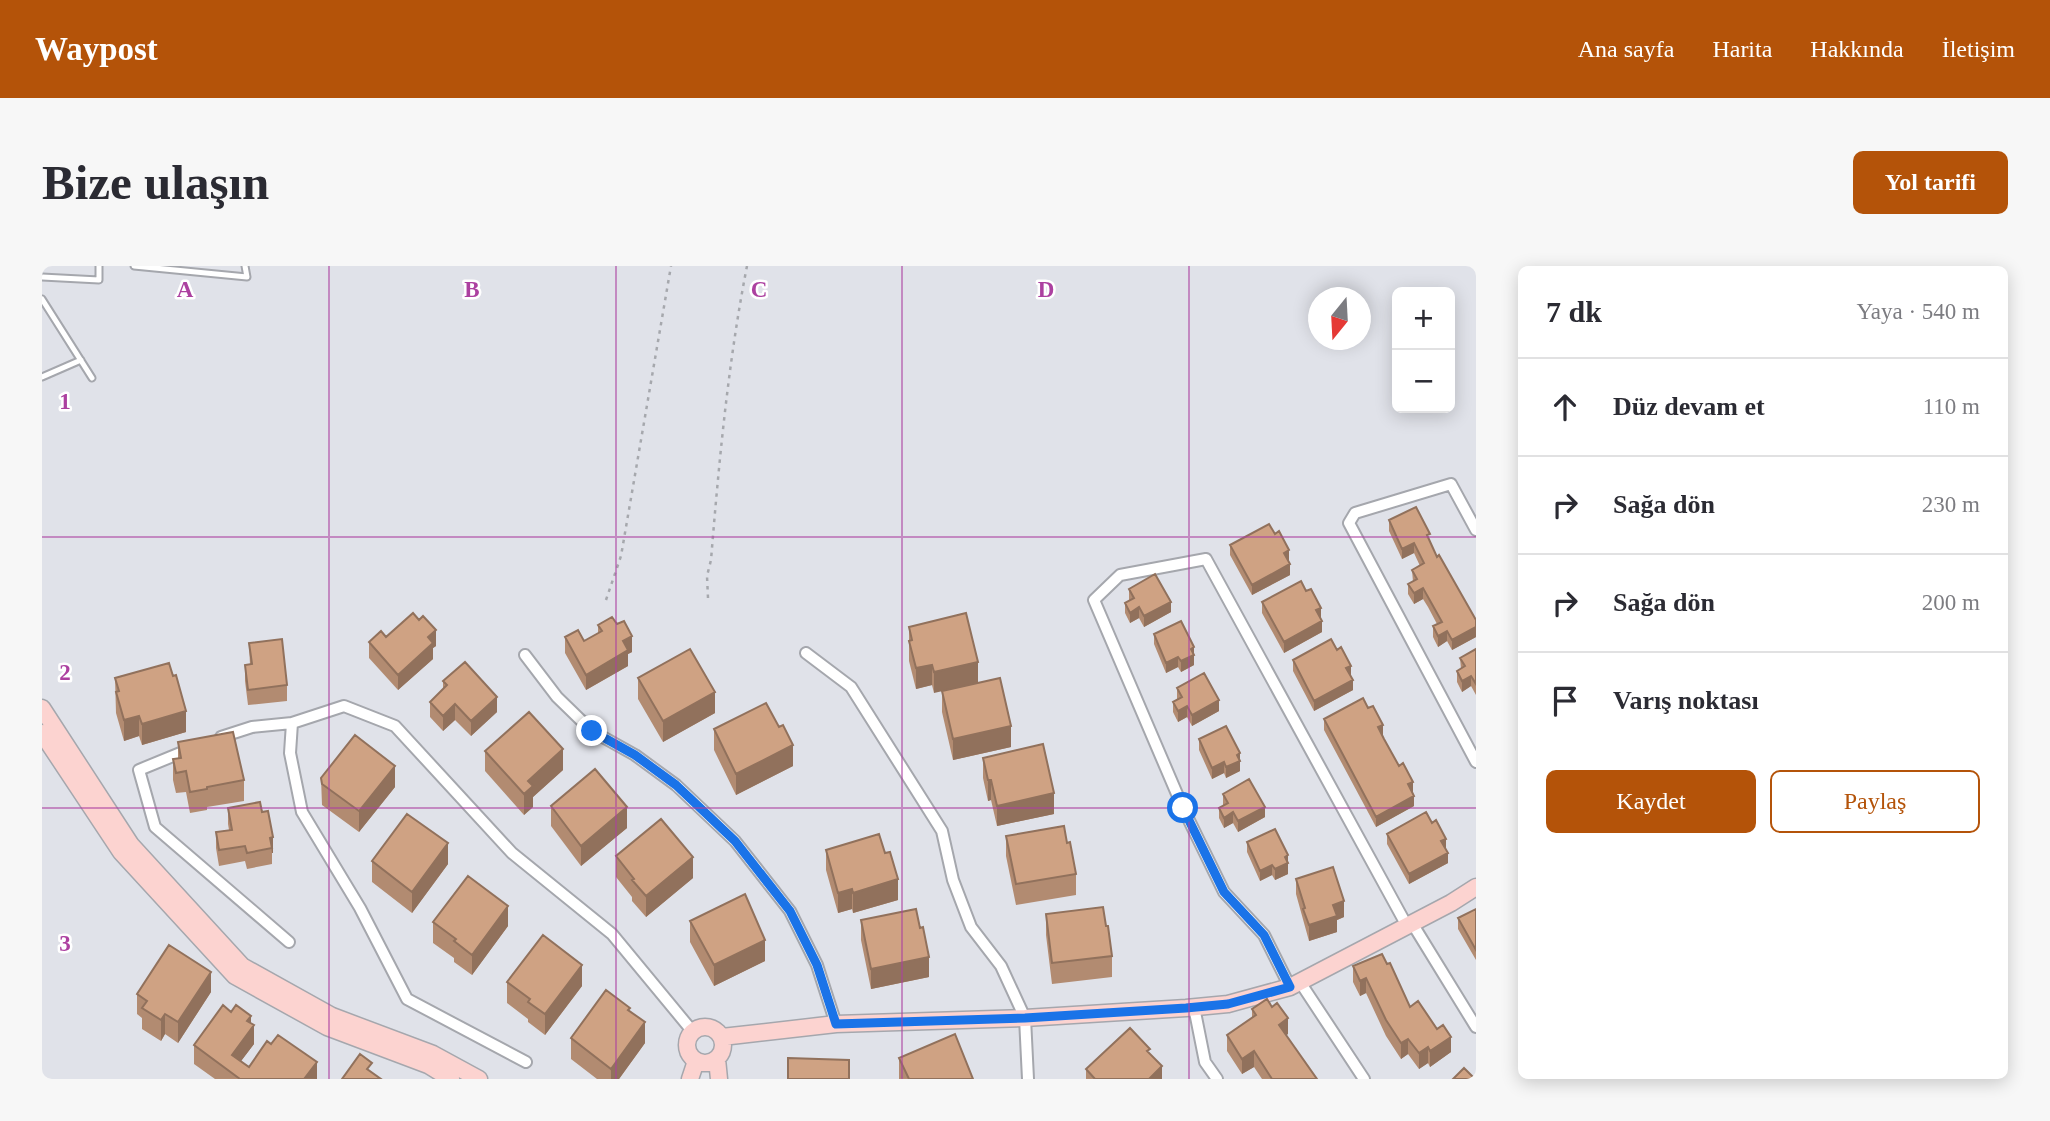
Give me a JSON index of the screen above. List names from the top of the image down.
{
  "north": "bottom",
  "page": {
    "header": "Waypost",
    "nav": [
      "Ana sayfa",
      "Harita",
      "Hakkında",
      "İletişim"
    ],
    "buttons": [
      "Yol tarifi",
      ["Kaydet", "Paylaş"]
    ],
    "title": "Bize ulaşın",
    "heading": ["7 dk", "Yaya · 540 m"],
    "map_buttons": ["+", "−"],
    "list": [
      ["Düz devam et", "110 m"],
      ["Sağa dön", "230 m"],
      ["Sağa dön", "200 m"],
      "Varış noktası"
    ]
  },
  "grid": {
    "columns": [
      "A",
      "B",
      "C",
      "D"
    ],
    "rows": ["1", "2", "3"]
  }
}
